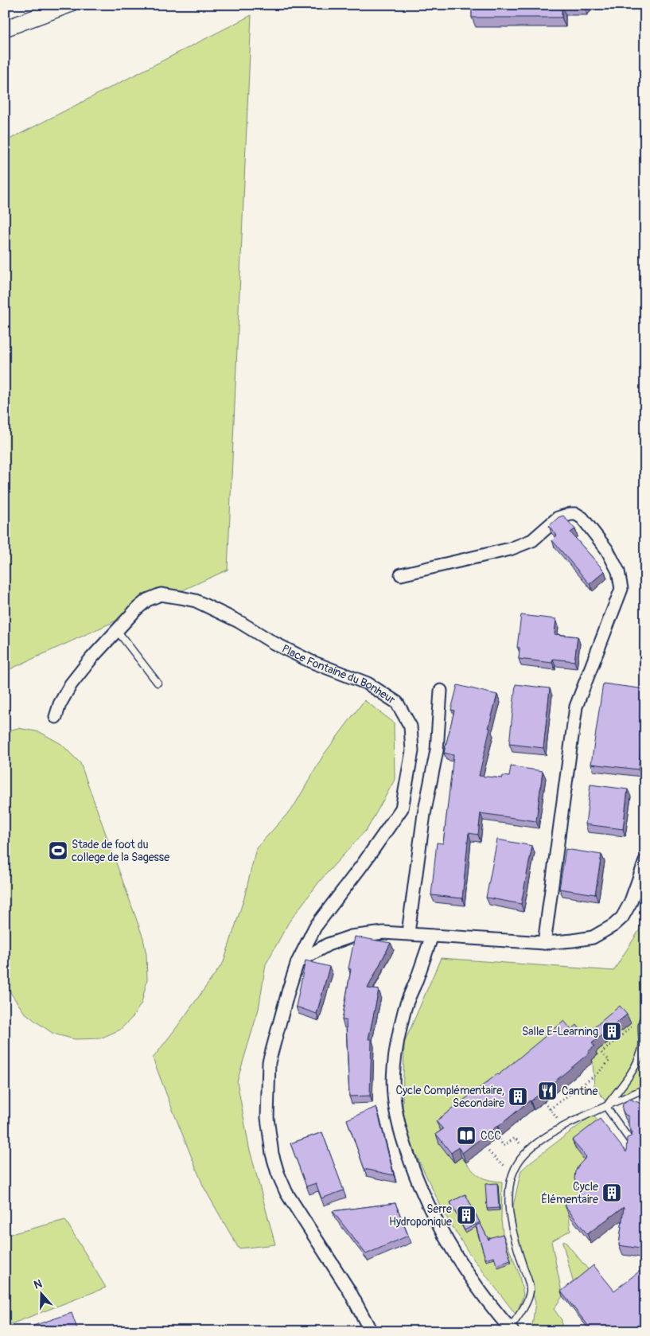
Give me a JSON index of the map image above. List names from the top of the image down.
{
  "streets": {
    "street": ["Place Fontaine du Bonheur"]
  },
  "places": {
    "sports": ["Stade de foot du college de la Sagesse"],
    "building": [
      "Salle E-Learning",
      "Cycle Complémentaire, Secondaire",
      "Cycle Élémentaire",
      "Serre Hydroponique"
    ],
    "restaurant": ["Cantine"],
    "library": ["CCC"]
  },
  "north": "top"
}
